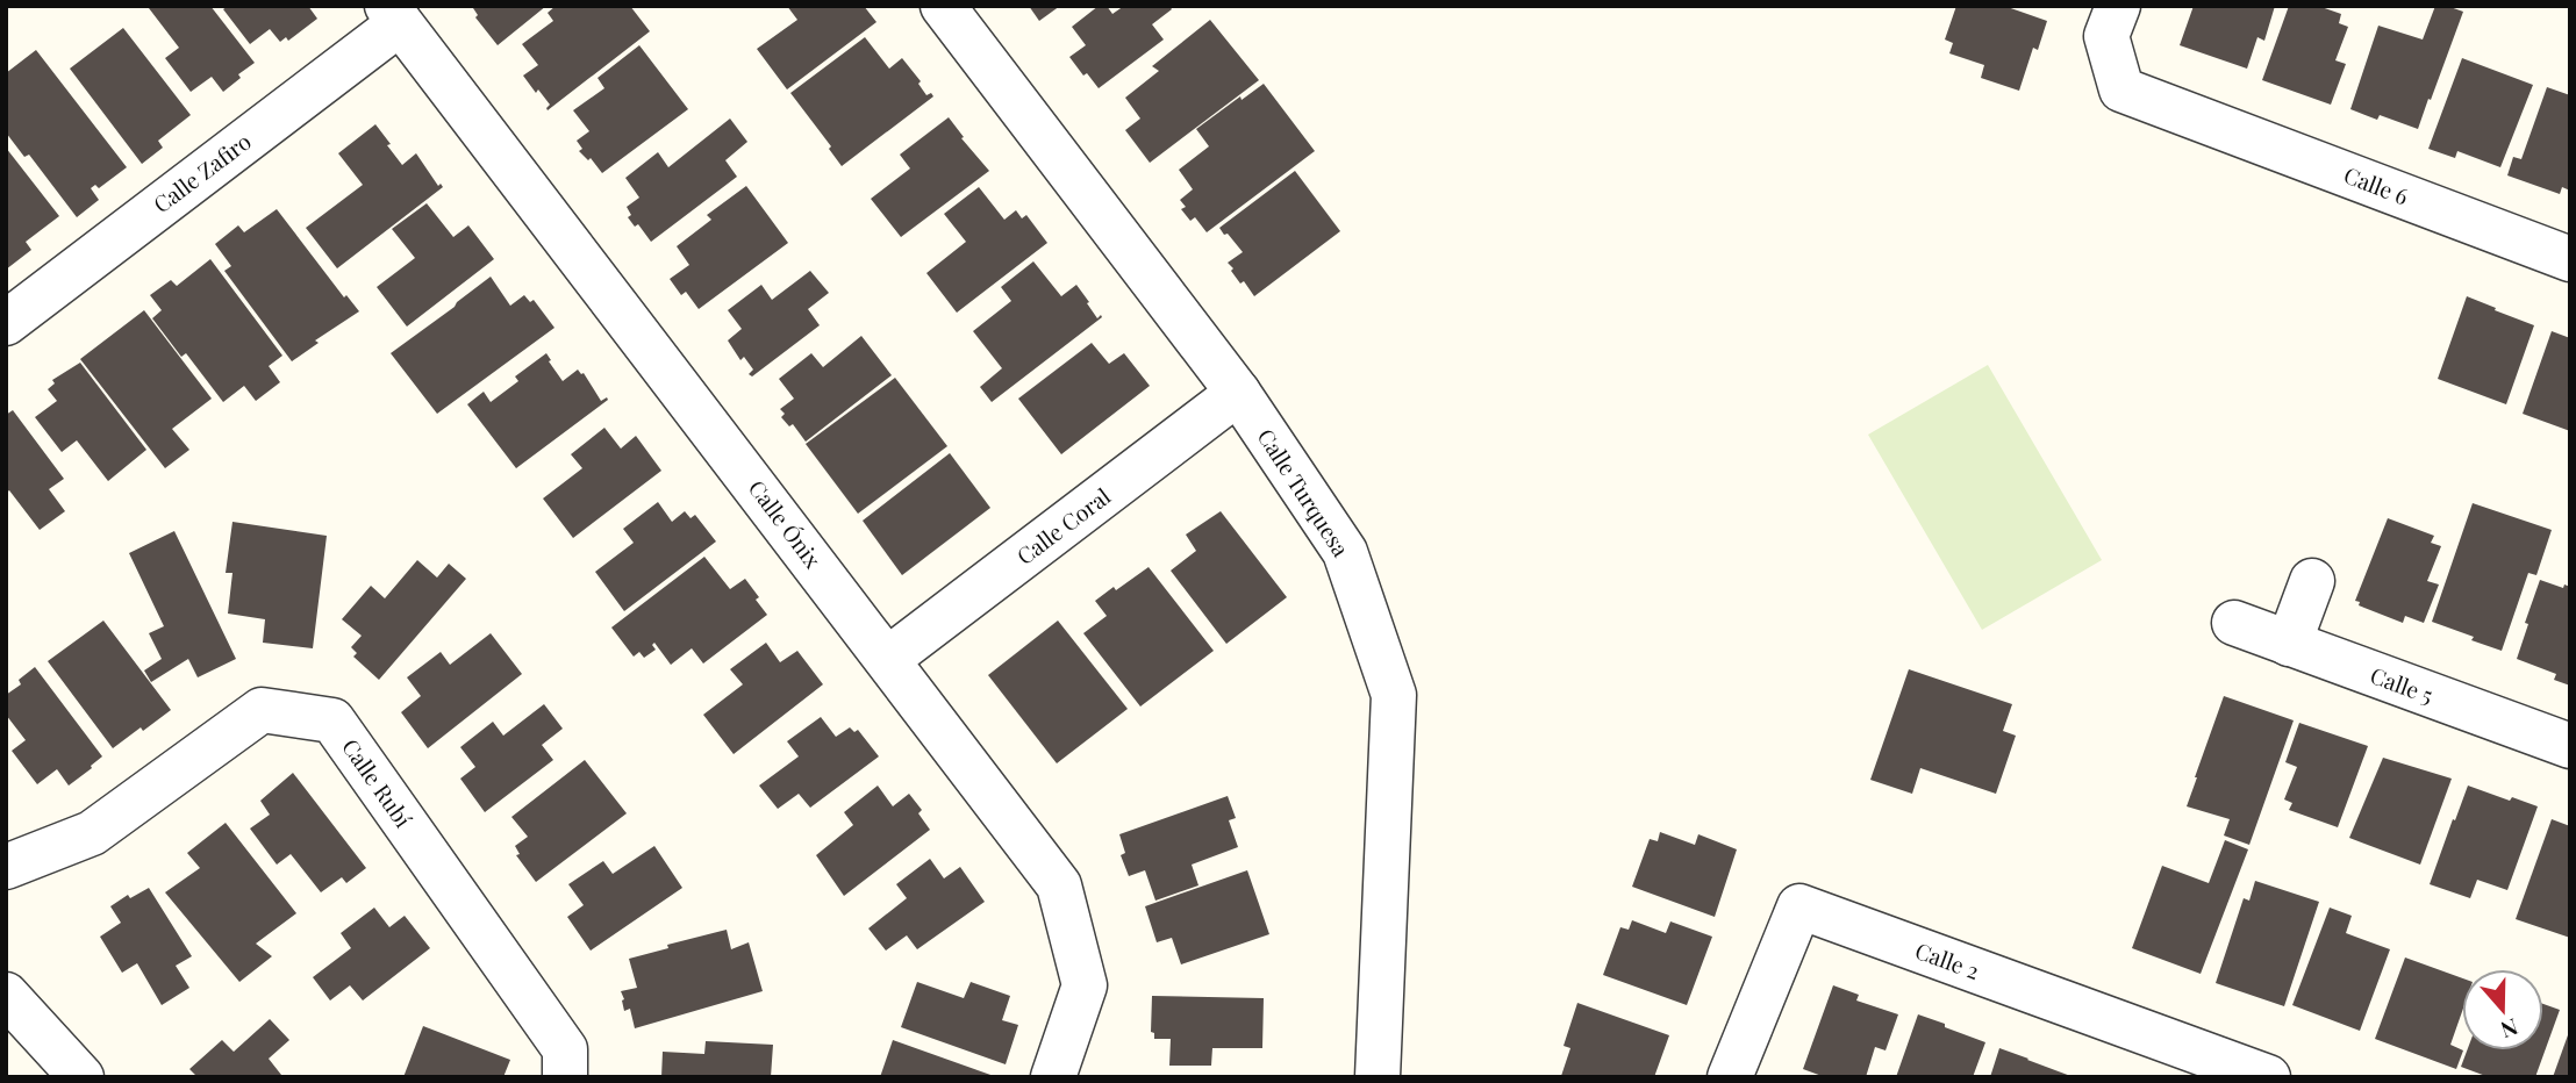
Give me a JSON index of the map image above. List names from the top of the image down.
{
  "streets": {
    "street": [
      "Calle Zafiro",
      "Calle 6",
      "Calle Turquesa",
      "Calle Ónix",
      "Calle Coral",
      "Calle 5",
      "Calle Rubí",
      "Calle 2"
    ]
  },
  "crossings": [
    ["Calle Zafiro", "Calle Ónix"],
    ["Calle Turquesa", "Calle Coral"],
    ["Calle Ónix", "Calle Coral"]
  ],
  "north": "bottom"
}
